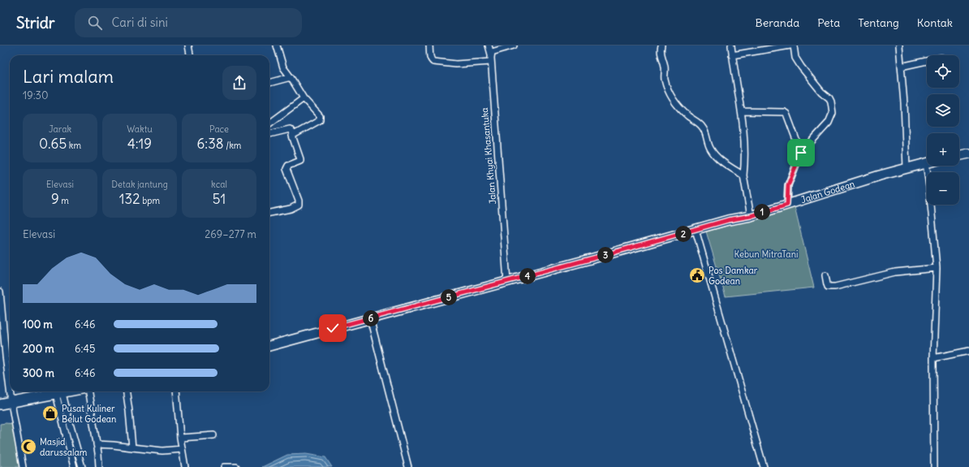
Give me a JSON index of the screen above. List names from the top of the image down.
{
  "streets": {
    "main road": ["Jalan Godean"],
    "street": ["Jalan Khyai Khasantuka"]
  },
  "crossings": [
    ["Jalan Khyai Khasantuka", "Jalan Godean"]
  ],
  "parks": ["Kebun MitraTani"],
  "places": {
    "public building": ["Pos Damkar Godean"],
    "shop": ["Pusat Kuliner Belut Godean"],
    "mosque": ["Masjid darussalam"]
  },
  "page": {
    "header": "Stridr",
    "search": "Cari di sini",
    "nav": [
      "Beranda",
      "Peta",
      "Tentang",
      "Kontak"
    ],
    "map_buttons": ["+", "−"],
    "heading": ["Lari malam", "19:30"],
    "stats": [
      ["Jarak", "0.65 km"],
      ["Waktu", "4:19"],
      ["Pace", "6:38 /km"],
      ["Elevasi", "9 m"],
      ["Detak jantung", "132 bpm"],
      ["kcal", "51"]
    ],
    "pins": [
      "1",
      "2",
      "3",
      "4",
      "5",
      "6"
    ],
    "chart": ["Elevasi", "269–277 m"],
    "list": [
      {
        "name": "100 m",
        "note": "6:46"
      },
      {
        "name": "200 m",
        "note": "6:45"
      },
      {
        "name": "300 m",
        "note": "6:46"
      }
    ]
  }
}
